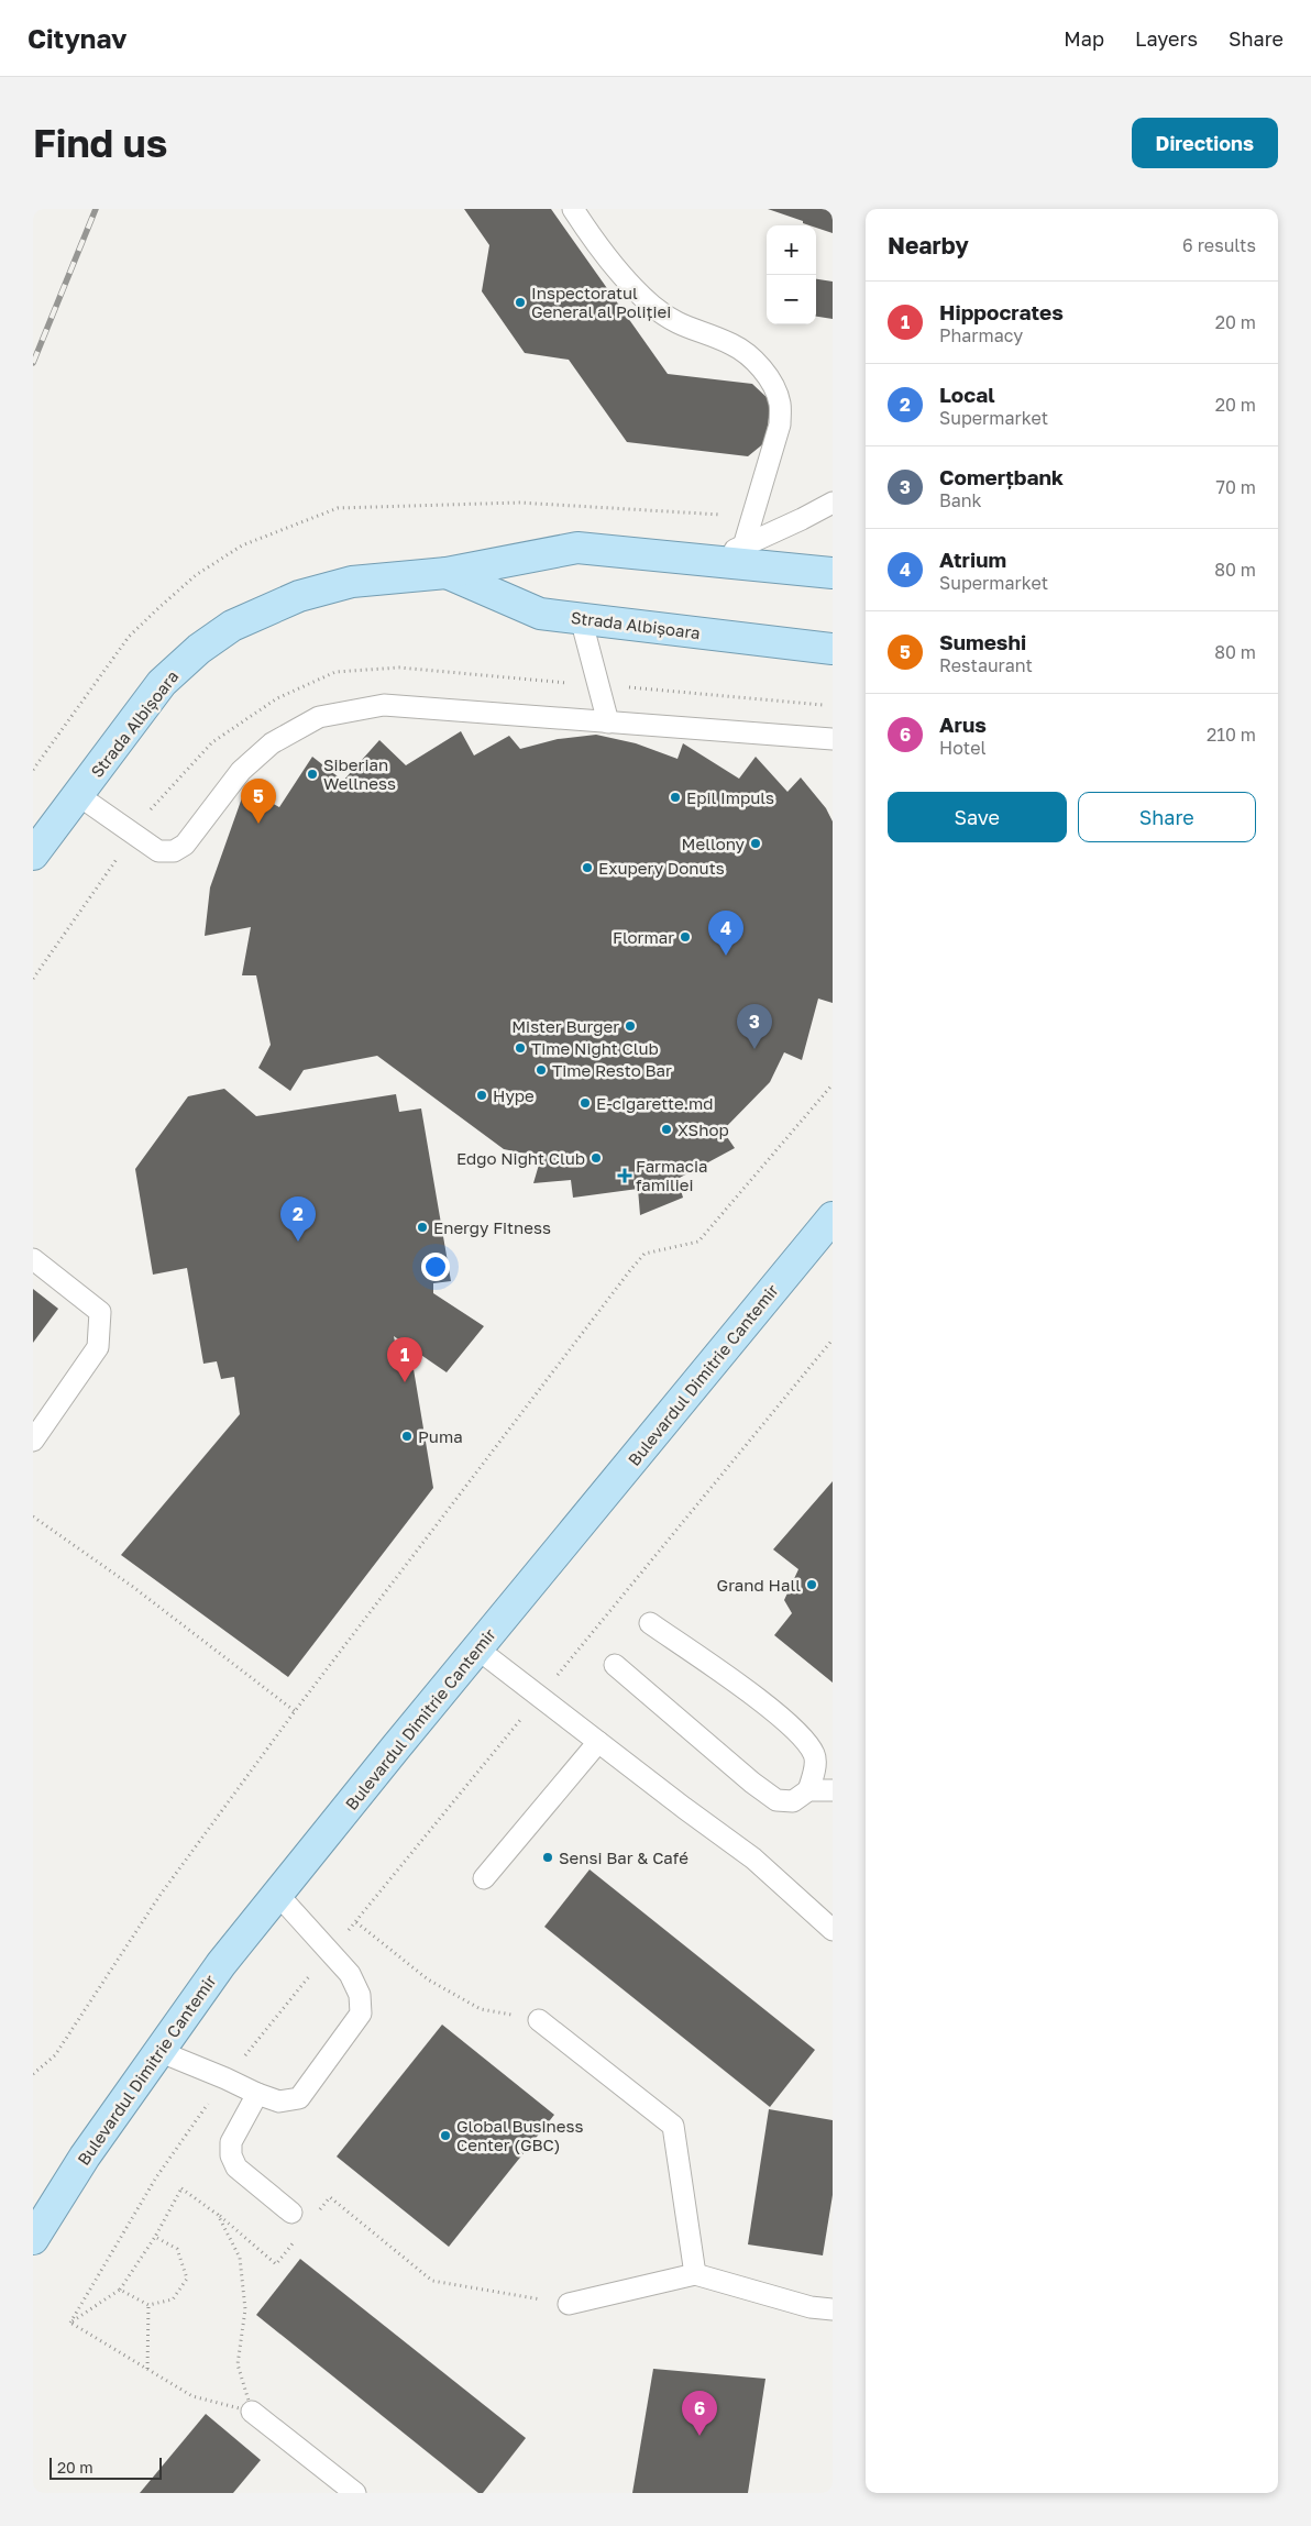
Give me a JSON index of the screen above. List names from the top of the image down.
{
  "streets": {
    "main road": ["Strada Albișoara", "Bulevardul Dimitrie Cantemir"]
  },
  "places": {
    "other": [
      "Inspectoratul General al Poliției",
      "Siberian Wellness",
      "Epil Impuls",
      "Mellony",
      "Exupery Donuts",
      "Flormar",
      "Mister Burger",
      "Time Night Club",
      "Time Resto Bar",
      "Hype",
      "E-cigarette.md",
      "XShop",
      "Edgo Night Club",
      "Energy Fitness",
      "Puma",
      "Grand Hall",
      "Sensi Bar & Café",
      "Global Business Center (GBC)"
    ],
    "health": ["Farmacia familiei"]
  },
  "scale_bar": "20 m",
  "page": {
    "header": "Citynav",
    "nav": ["Map", "Layers", "Share"],
    "buttons": [
      "Directions",
      ["Save", "Share"]
    ],
    "title": "Find us",
    "heading": ["Nearby", "6 results"],
    "map_buttons": ["+", "−"],
    "list": [
      {
        "mark": "1",
        "name": "Hippocrates",
        "note": "Pharmacy",
        "value": "20 m"
      },
      {
        "mark": "2",
        "name": "Local",
        "note": "Supermarket",
        "value": "20 m"
      },
      {
        "mark": "3",
        "name": "Comerțbank",
        "note": "Bank",
        "value": "70 m"
      },
      {
        "mark": "4",
        "name": "Atrium",
        "note": "Supermarket",
        "value": "80 m"
      },
      {
        "mark": "5",
        "name": "Sumeshi",
        "note": "Restaurant",
        "value": "80 m"
      },
      {
        "mark": "6",
        "name": "Arus",
        "note": "Hotel",
        "value": "210 m"
      }
    ],
    "pins": [
      "5",
      "4",
      "3",
      "2",
      "1",
      "6"
    ],
    "scale": "20 m"
  }
}
